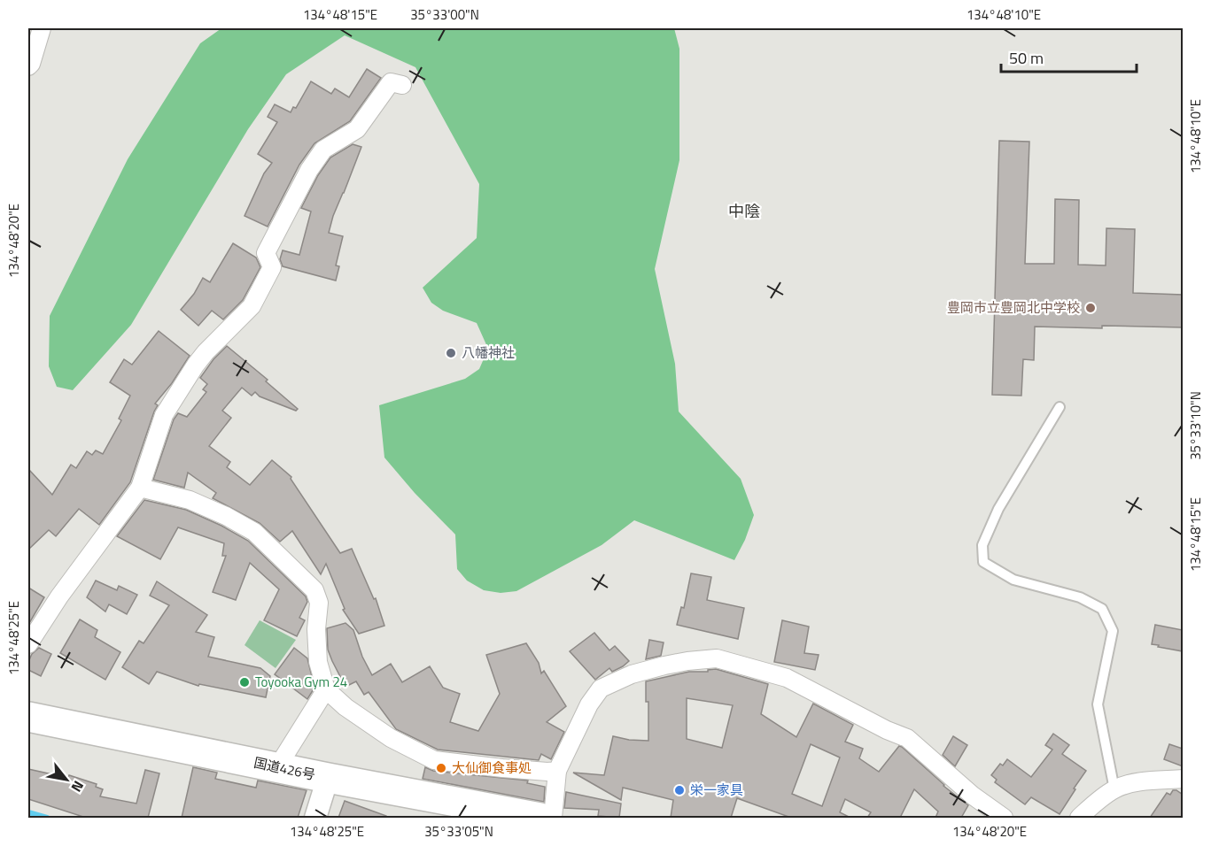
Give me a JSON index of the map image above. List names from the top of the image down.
{
  "streets": {
    "highway": ["国道426号"]
  },
  "districts": ["中陰"],
  "places": [
    "豊岡市立豊岡北中学校",
    "八幡神社",
    "Toyooka Gym 24",
    "大仙御食事処",
    "栄一家具"
  ],
  "scale_bar": "50 m",
  "north": "bottom right",
  "coordinates": [
    "134°48'15\"E",
    "35°33'00\"N",
    "134°48'10\"E",
    "134°48'20\"E",
    "35°33'10\"N",
    "134°48'25\"E",
    "35°33'05\"N"
  ]
}
